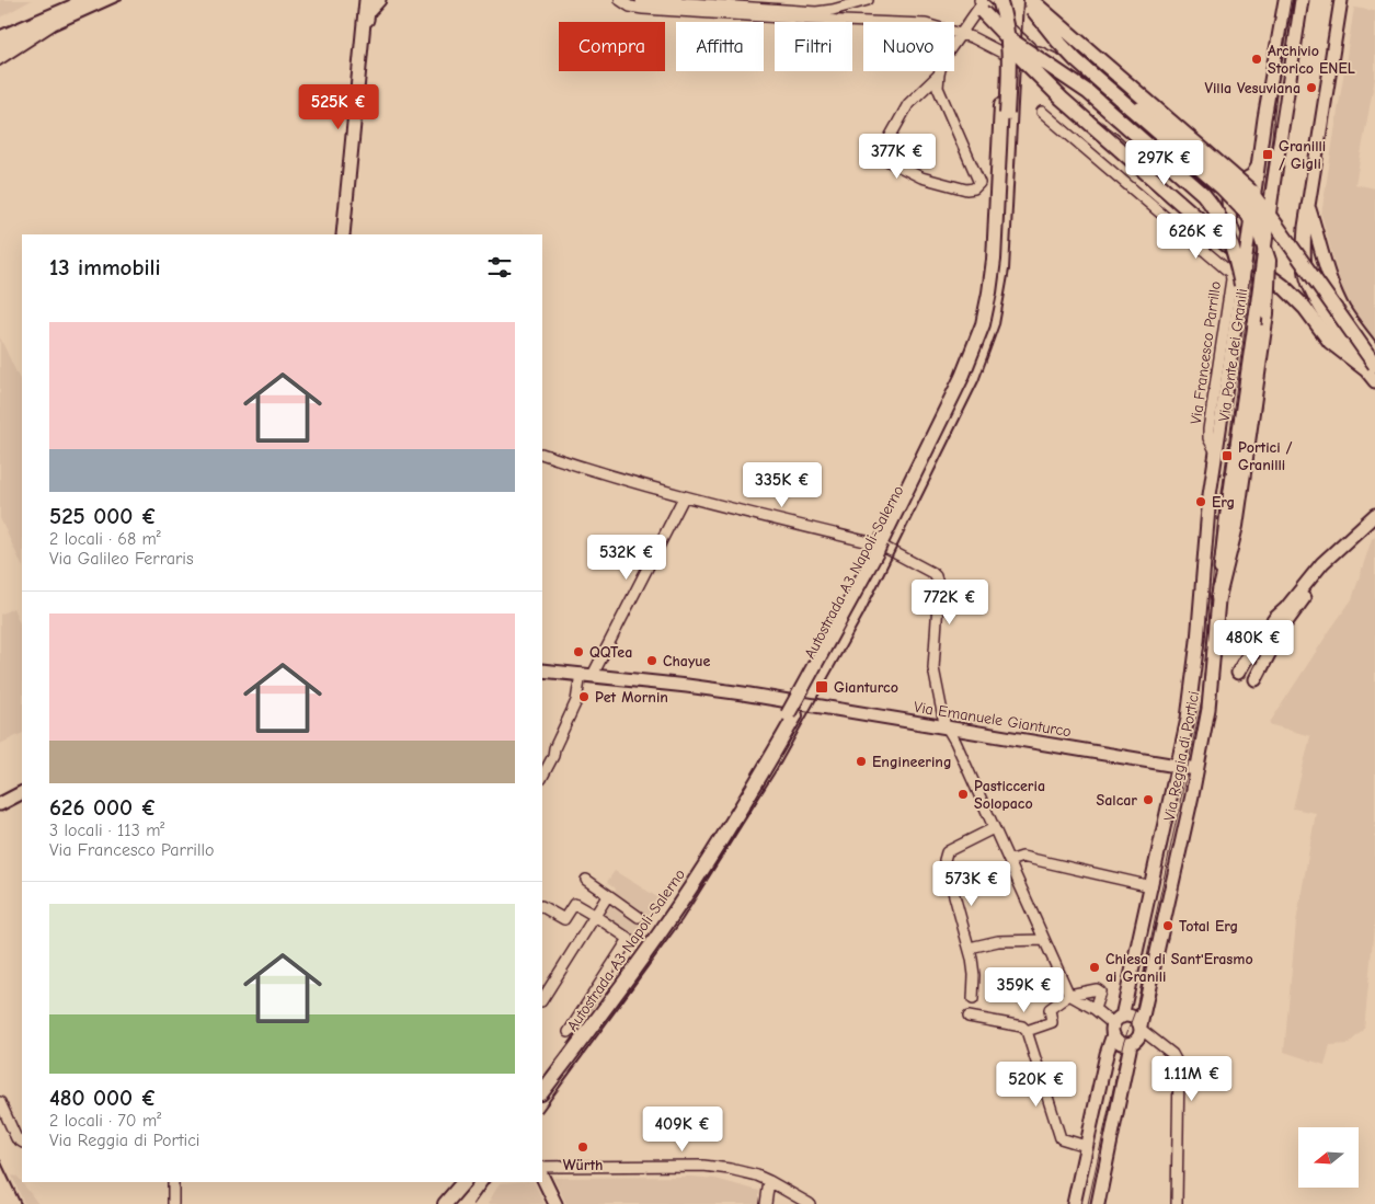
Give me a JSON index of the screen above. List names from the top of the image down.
{
  "streets": {
    "highway": ["Autostrada A3 Napoli-Salerno"],
    "main road": ["Via Ponte dei Granili", "Via Emanuele Gianturco", "Via Reggia di Portici"],
    "street": ["Via Francesco Parrillo"]
  },
  "crossings": [
    ["Via Francesco Parrillo", "Via Ponte dei Granili"],
    ["Via Francesco Parrillo", "Via Reggia di Portici"],
    ["Via Ponte dei Granili", "Via Reggia di Portici"],
    ["Via Emanuele Gianturco", "Via Reggia di Portici"]
  ],
  "places": {
    "other": [
      "Archivio Storico ENEL",
      "Villa Vesuviana",
      "Erg",
      "QQTea",
      "Chayue",
      "Pet Mornin",
      "Engineering",
      "Pasticceria Solopaco",
      "Salcar",
      "Total Erg",
      "Chiesa di Sant'Erasmo ai Granili",
      "Würth"
    ],
    "transit": ["Granilli / Gigli", "Portici / Granilli", "Gianturco"]
  },
  "north": "left",
  "page": {
    "chip": [
      "Compra",
      "Affitta",
      "Filtri",
      "Nuovo"
    ],
    "price": [
      "525K €",
      "377K €",
      "297K €",
      "626K €",
      "335K €",
      "532K €",
      "772K €",
      "480K €",
      "573K €",
      "359K €",
      "1.11M €",
      "520K €",
      "409K €"
    ],
    "heading": "13 immobili",
    "list": [
      {
        "name": "525 000 €",
        "note": "2 locali · 68 m² · Via Galileo Ferraris"
      },
      {
        "name": "626 000 €",
        "note": "3 locali · 113 m² · Via Francesco Parrillo"
      },
      {
        "name": "480 000 €",
        "note": "2 locali · 70 m² · Via Reggia di Portici"
      }
    ]
  }
}
